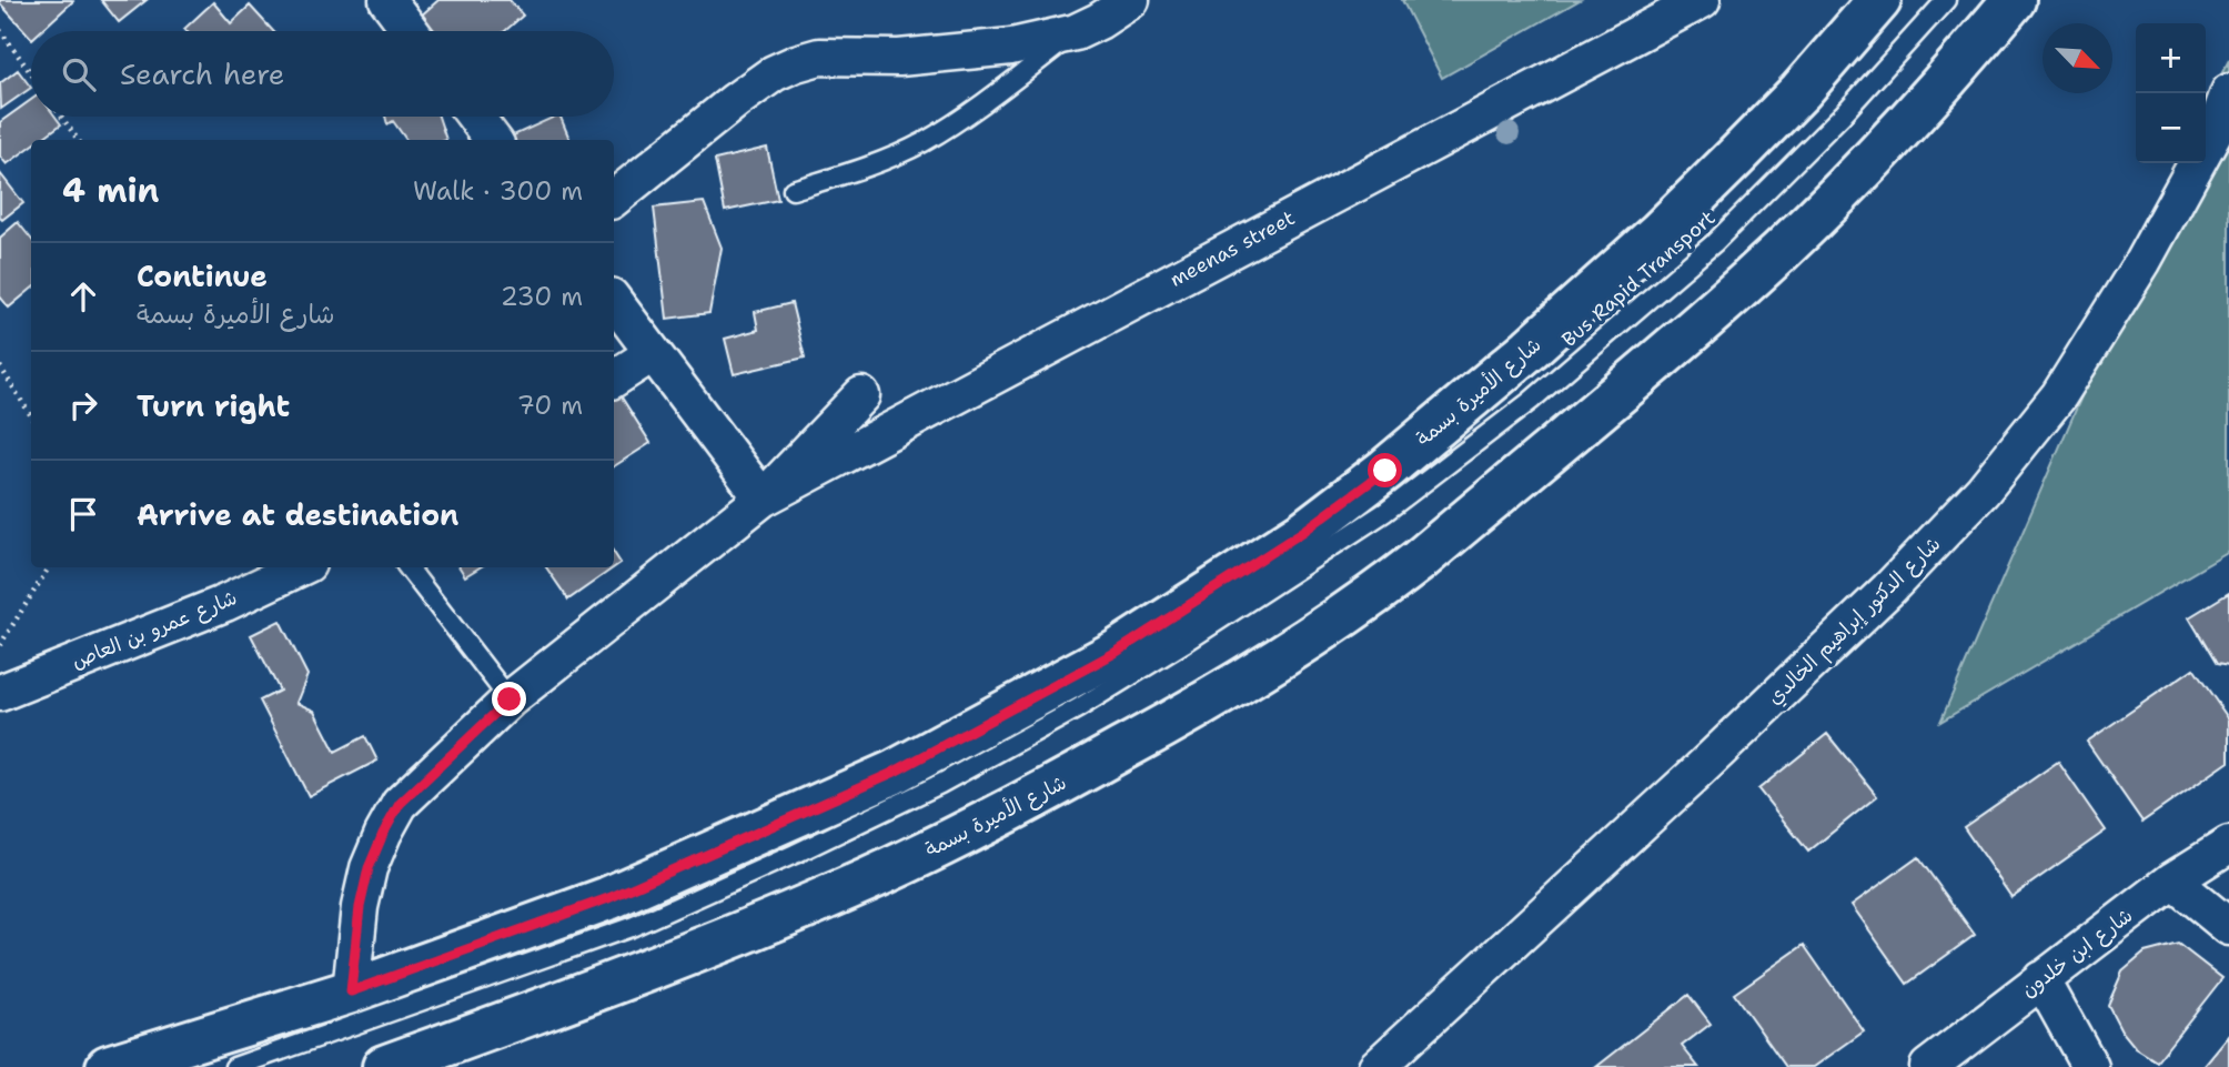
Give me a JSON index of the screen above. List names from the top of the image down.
{
  "streets": {
    "main road": ["شارع الأميرة بسمة"],
    "street": [
      "meenas street",
      "شارع الدكتور إبراهيم الخالدي",
      "شارع عمرو بن العاص",
      "شارع ابن خلدون"
    ],
    "lane": ["Bus Rapid Transport"]
  },
  "north": "bottom right",
  "page": {
    "map_buttons": ["+", "−"],
    "search": "Search here",
    "heading": ["4 min", "Walk · 300 m"],
    "list": [
      ["Continue", "شارع الأميرة بسمة", "230 m"],
      ["Turn right", "70 m"],
      "Arrive at destination"
    ]
  }
}
